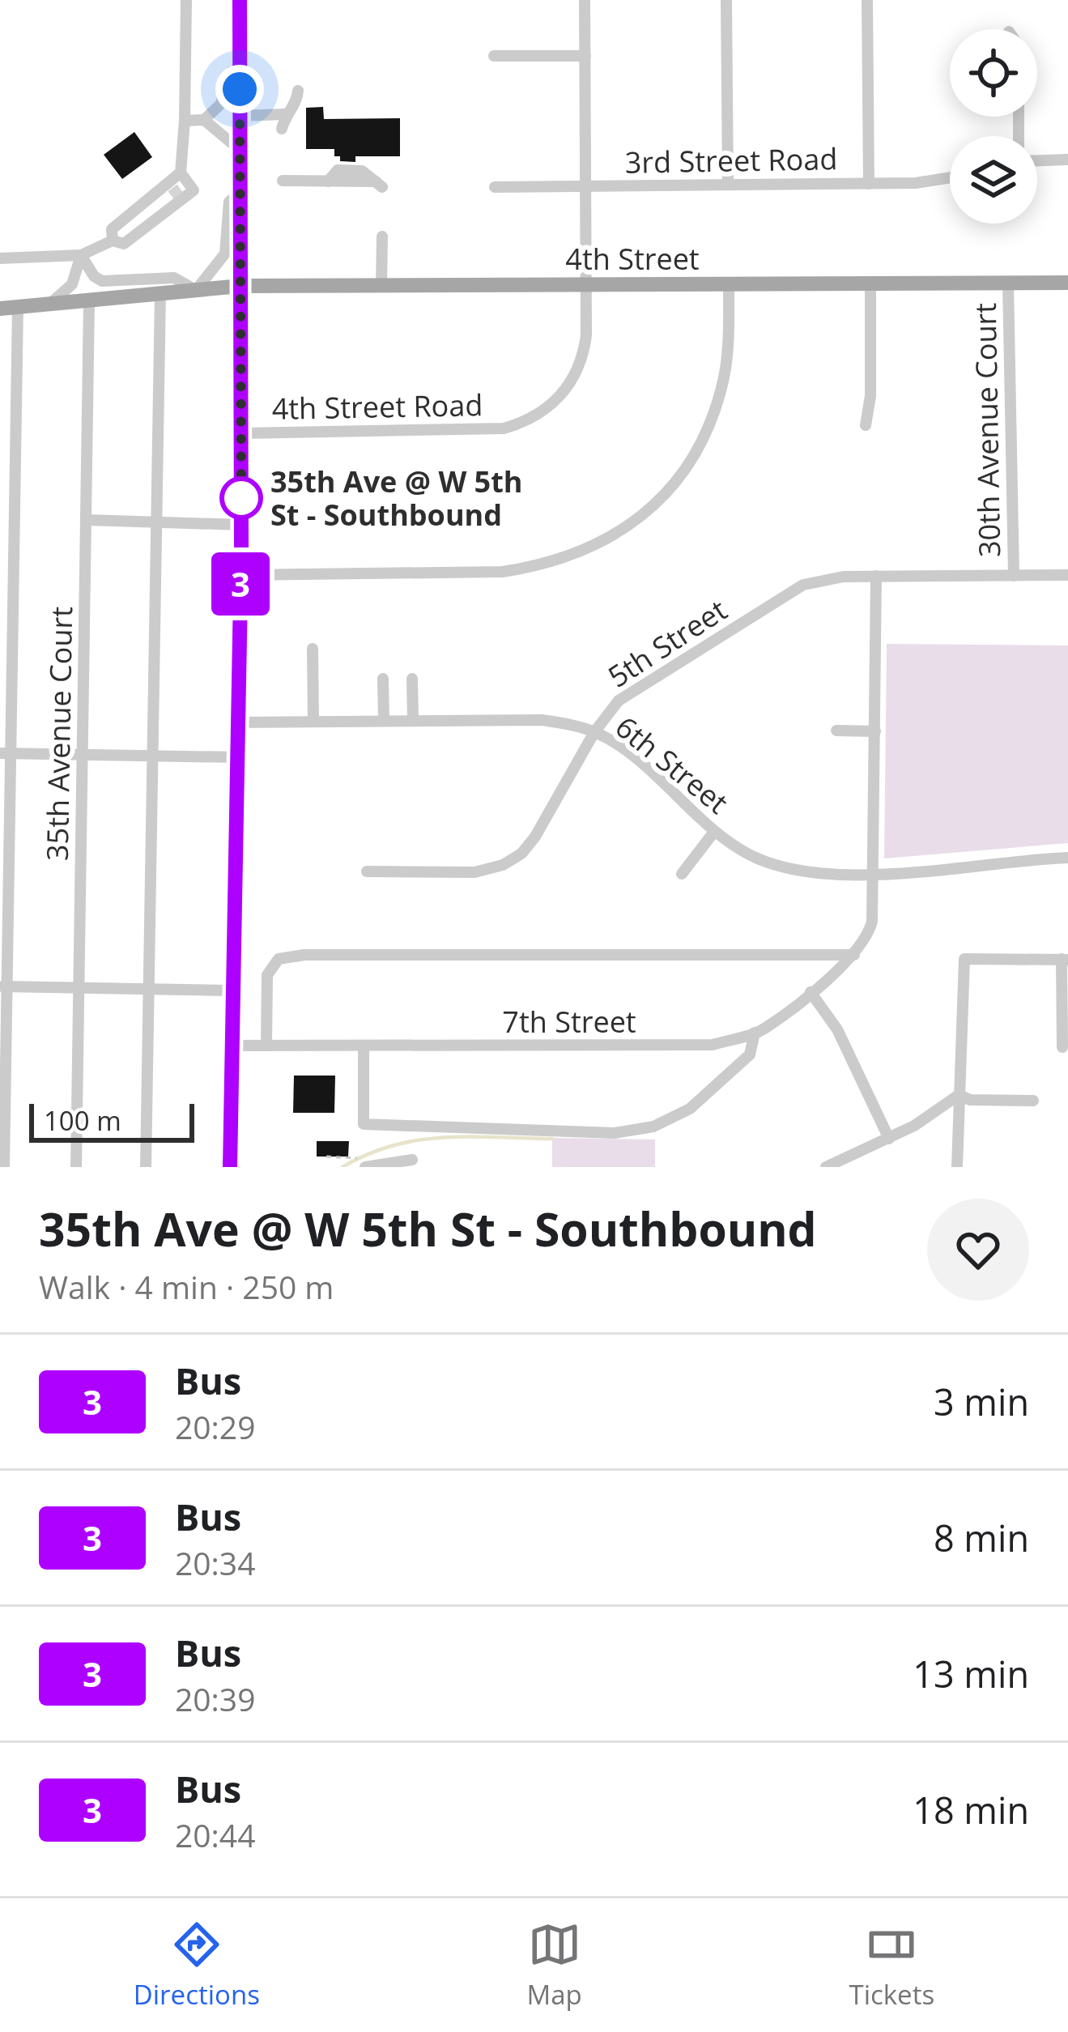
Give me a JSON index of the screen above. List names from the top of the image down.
{
  "streets": {
    "main road": ["4th Street"],
    "street": [
      "3rd Street Road",
      "4th Street Road",
      "30th Avenue Court",
      "5th Street",
      "35th Avenue Court",
      "6th Street",
      "7th Street"
    ]
  },
  "crossings": [
    ["3rd Street Road", "4th Street Road"],
    ["4th Street", "4th Street Road"],
    ["4th Street", "30th Avenue Court"],
    ["4th Street", "35th Avenue Court"],
    ["30th Avenue Court", "5th Street"],
    ["5th Street", "6th Street"],
    ["6th Street", "7th Street"]
  ],
  "places": ["35th Ave @ W 5th St - Southbound"],
  "lines": ["bus line 3"],
  "scale_bar": "100 m",
  "page": {
    "on_map": "3",
    "scale": "100 m",
    "heading": ["35th Ave @ W 5th St - Southbound", "Walk · 4 min · 250 m"],
    "list": [
      {
        "mark": "3",
        "name": "Bus",
        "note": "20:29",
        "value": "3 min"
      },
      {
        "mark": "3",
        "name": "Bus",
        "note": "20:34",
        "value": "8 min"
      },
      {
        "mark": "3",
        "name": "Bus",
        "note": "20:39",
        "value": "13 min"
      },
      {
        "mark": "3",
        "name": "Bus",
        "note": "20:44",
        "value": "18 min"
      }
    ],
    "tabs": ["Directions", "Map", "Tickets"]
  }
}
